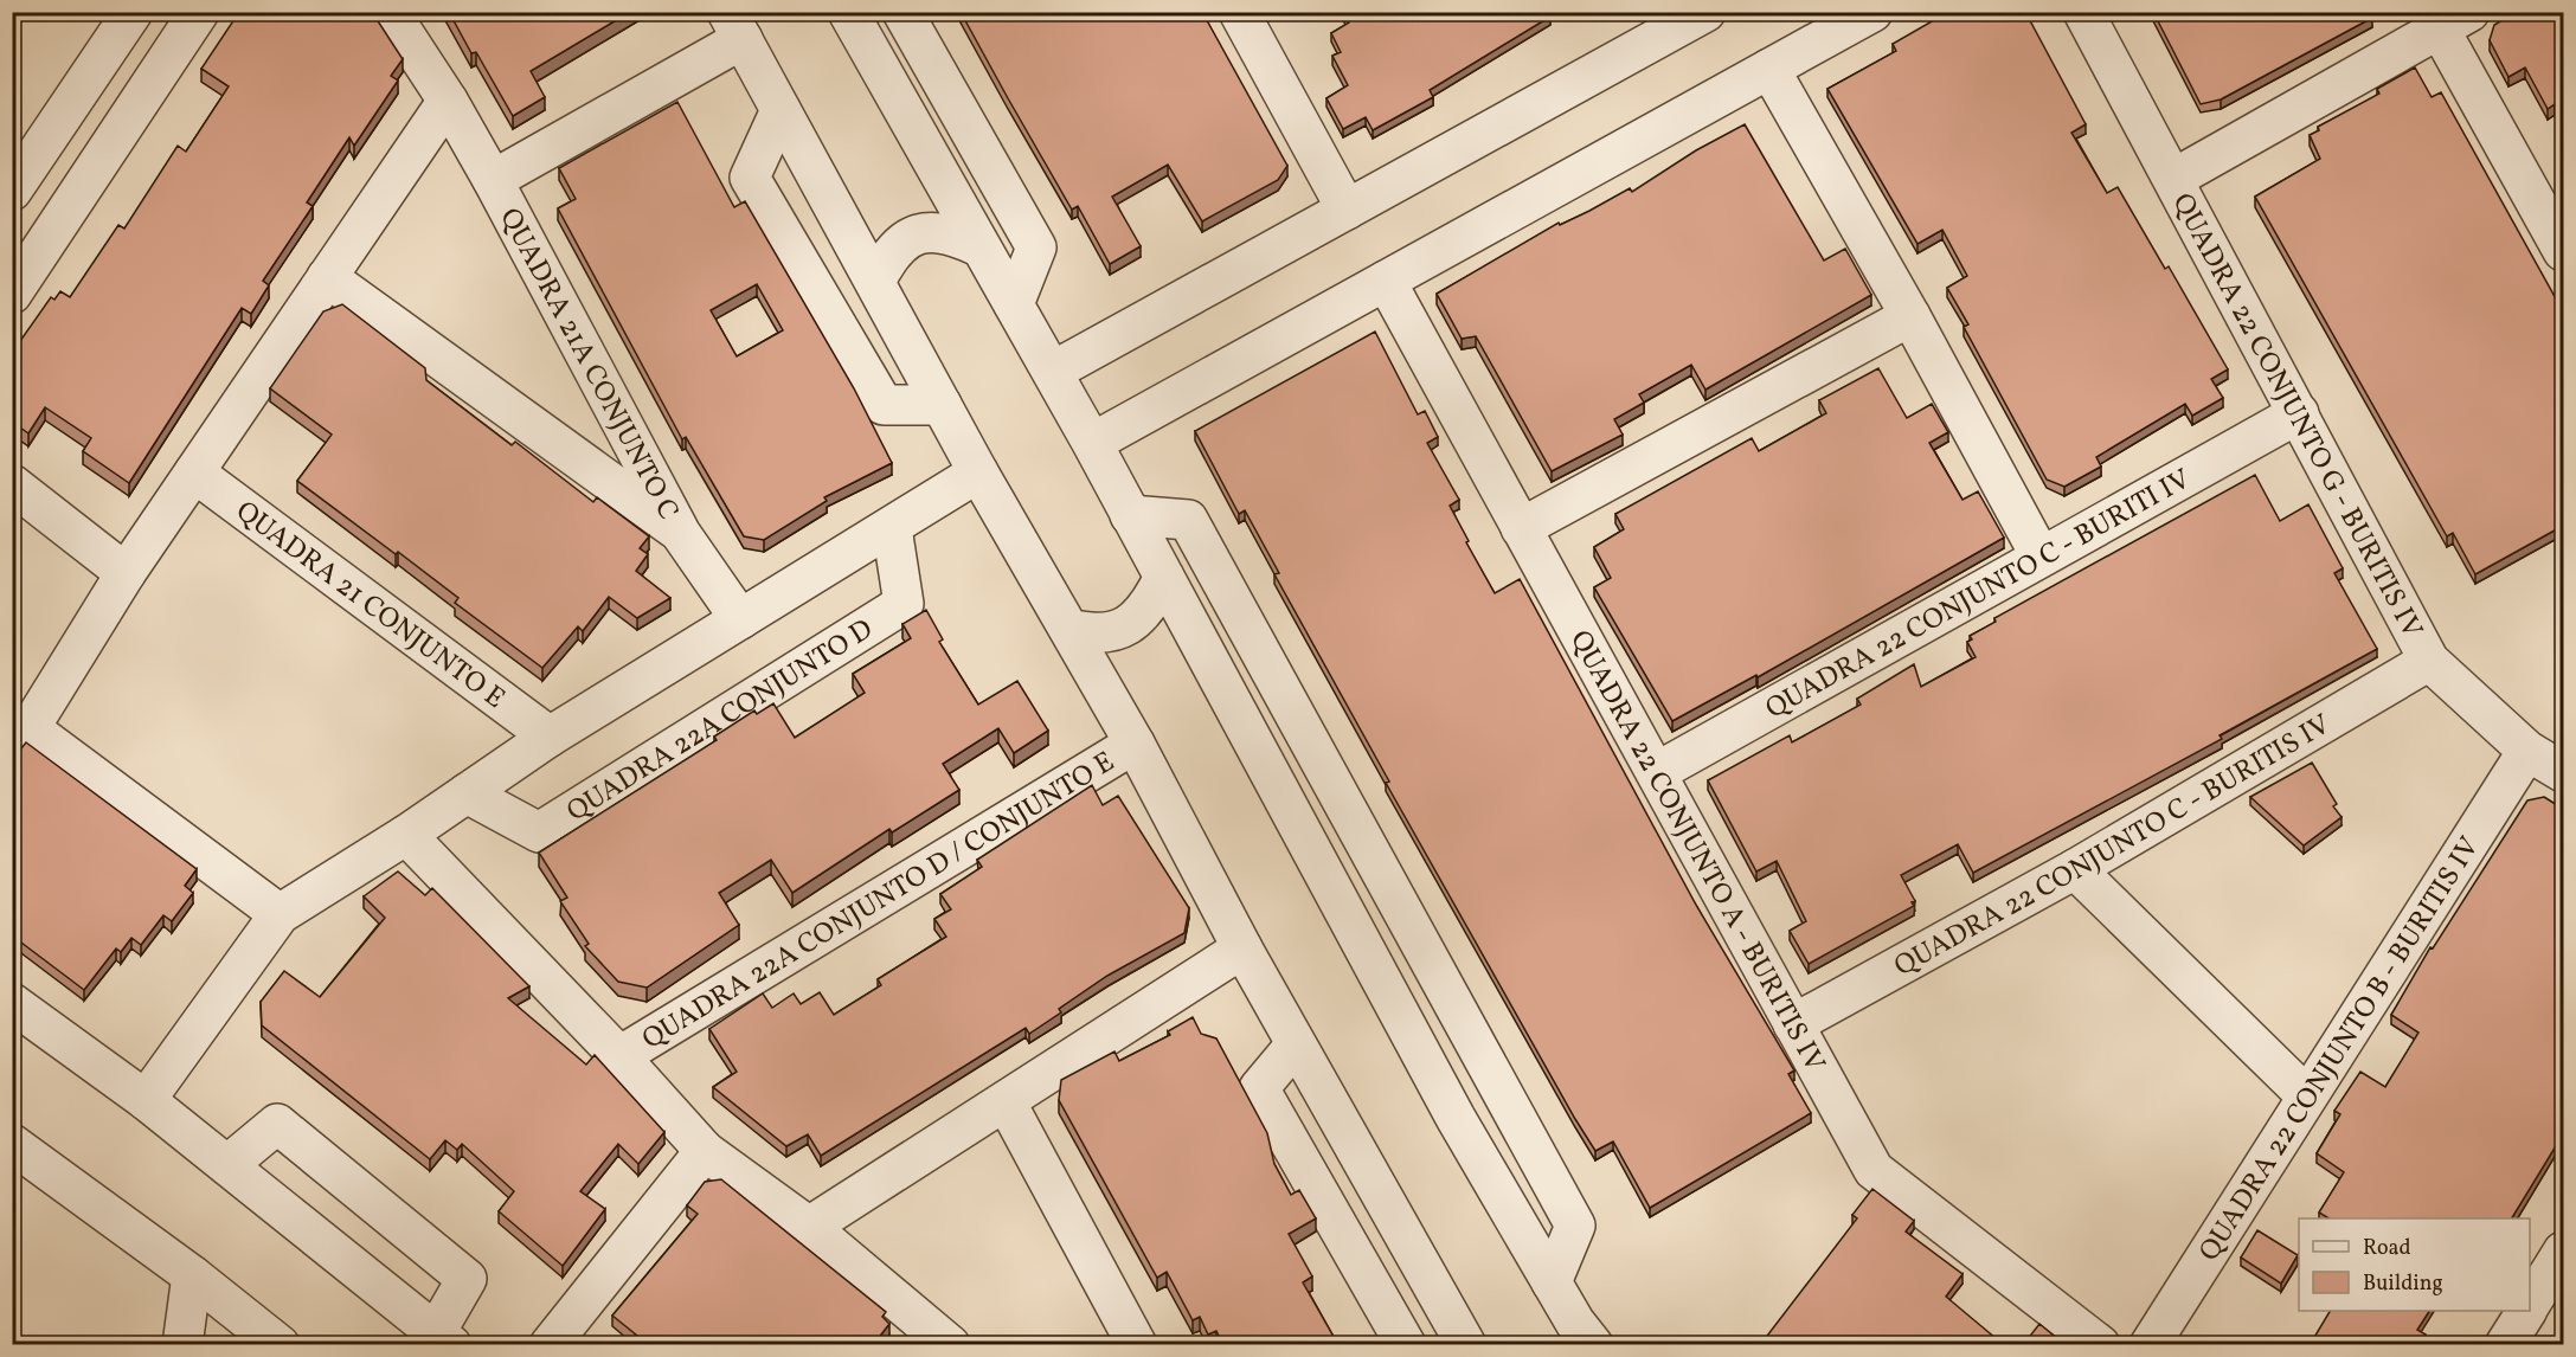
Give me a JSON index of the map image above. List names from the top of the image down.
{
  "streets": {
    "street": [
      "QUADRA 21A CONJUNTO C",
      "QUADRA 22 CONJUNTO G - BURITIS IV",
      "QUADRA 22 CONJUNTO C - BURITI IV",
      "QUADRA 21 CONJUNTO E",
      "QUADRA 22A CONJUNTO D",
      "QUADRA 22 CONJUNTO C - BURITIS IV",
      "QUADRA 22 CONJUNTO A - BURITIS IV",
      "QUADRA 22A CONJUNTO D / CONJUNTO E",
      "QUADRA 22 CONJUNTO B - BURITIS IV"
    ]
  },
  "crossings": [
    ["QUADRA 22 CONJUNTO G - BURITIS IV", "QUADRA 22 CONJUNTO C - BURITI IV"],
    ["QUADRA 22 CONJUNTO G - BURITIS IV", "QUADRA 22 CONJUNTO C - BURITIS IV"],
    ["QUADRA 22 CONJUNTO G - BURITIS IV", "QUADRA 22 CONJUNTO B - BURITIS IV"],
    ["QUADRA 22 CONJUNTO C - BURITI IV", "QUADRA 22 CONJUNTO A - BURITIS IV"],
    ["QUADRA 22 CONJUNTO C - BURITIS IV", "QUADRA 22 CONJUNTO A - BURITIS IV"]
  ],
  "legend": ["Road", "Building"]
}
